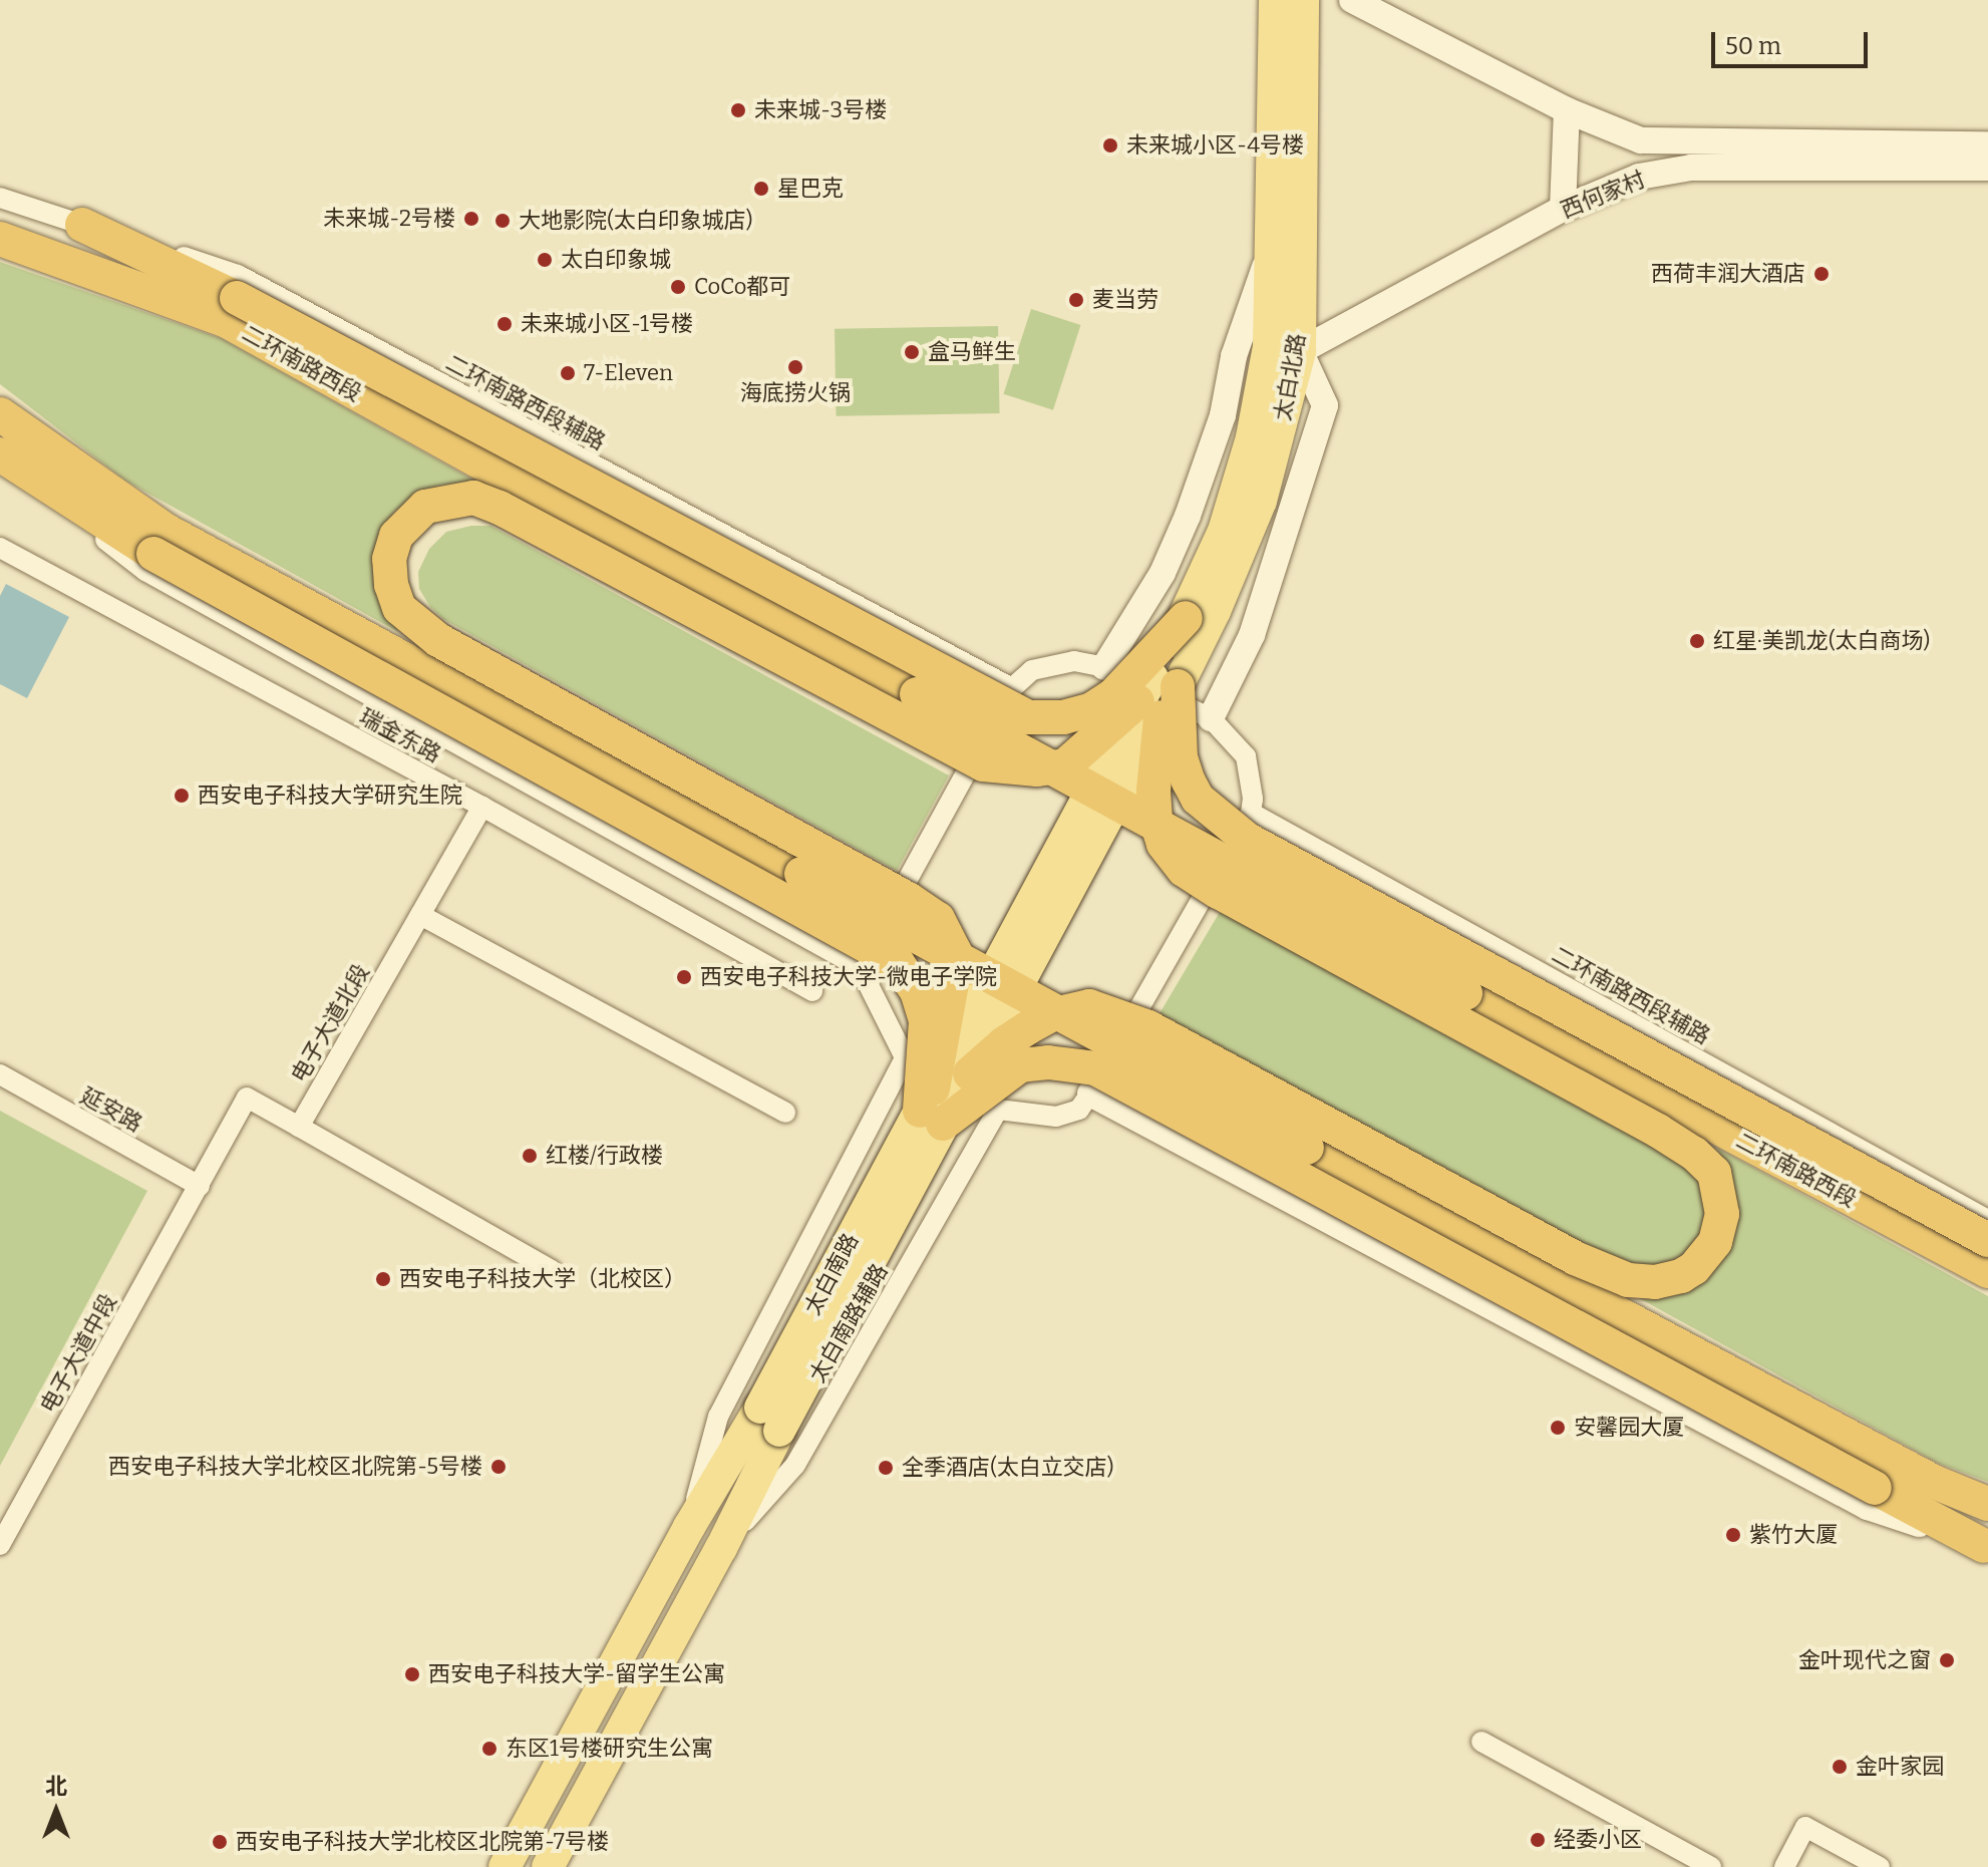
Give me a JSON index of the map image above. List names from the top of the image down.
{
  "streets": {
    "highway": ["二环南路西段"],
    "main road": ["太白北路", "太白南路"],
    "street": [
      "西何家村",
      "二环南路西段辅路",
      "瑞金东路",
      "电子大道北段",
      "延安路",
      "太白南路辅路",
      "电子大道中段"
    ]
  },
  "crossings": [
    ["西何家村", "太白北路"],
    ["太白北路", "太白南路"],
    ["瑞金东路", "电子大道北段"],
    ["延安路", "电子大道中段"],
    ["太白南路", "太白南路辅路"]
  ],
  "places": [
    "未来城-3号楼",
    "未来城小区-4号楼",
    "星巴克",
    "未来城-2号楼",
    "大地影院(太白印象城店)",
    "太白印象城",
    "西荷丰润大酒店",
    "CoCo都可",
    "麦当劳",
    "未来城小区-1号楼",
    "盒马鲜生",
    "海底捞火锅",
    "7-Eleven",
    "红星·美凯龙(太白商场)",
    "西安电子科技大学研究生院",
    "西安电子科技大学-微电子学院",
    "红楼/行政楼",
    "西安电子科技大学（北校区）",
    "安馨园大厦",
    "西安电子科技大学北校区北院第-5号楼",
    "全季酒店(太白立交店)",
    "紫竹大厦",
    "金叶现代之窗",
    "西安电子科技大学-留学生公寓",
    "东区1号楼研究生公寓",
    "金叶家园",
    "经委小区",
    "西安电子科技大学北校区北院第-7号楼"
  ],
  "scale_bar": "50 m",
  "north": "top"
}
